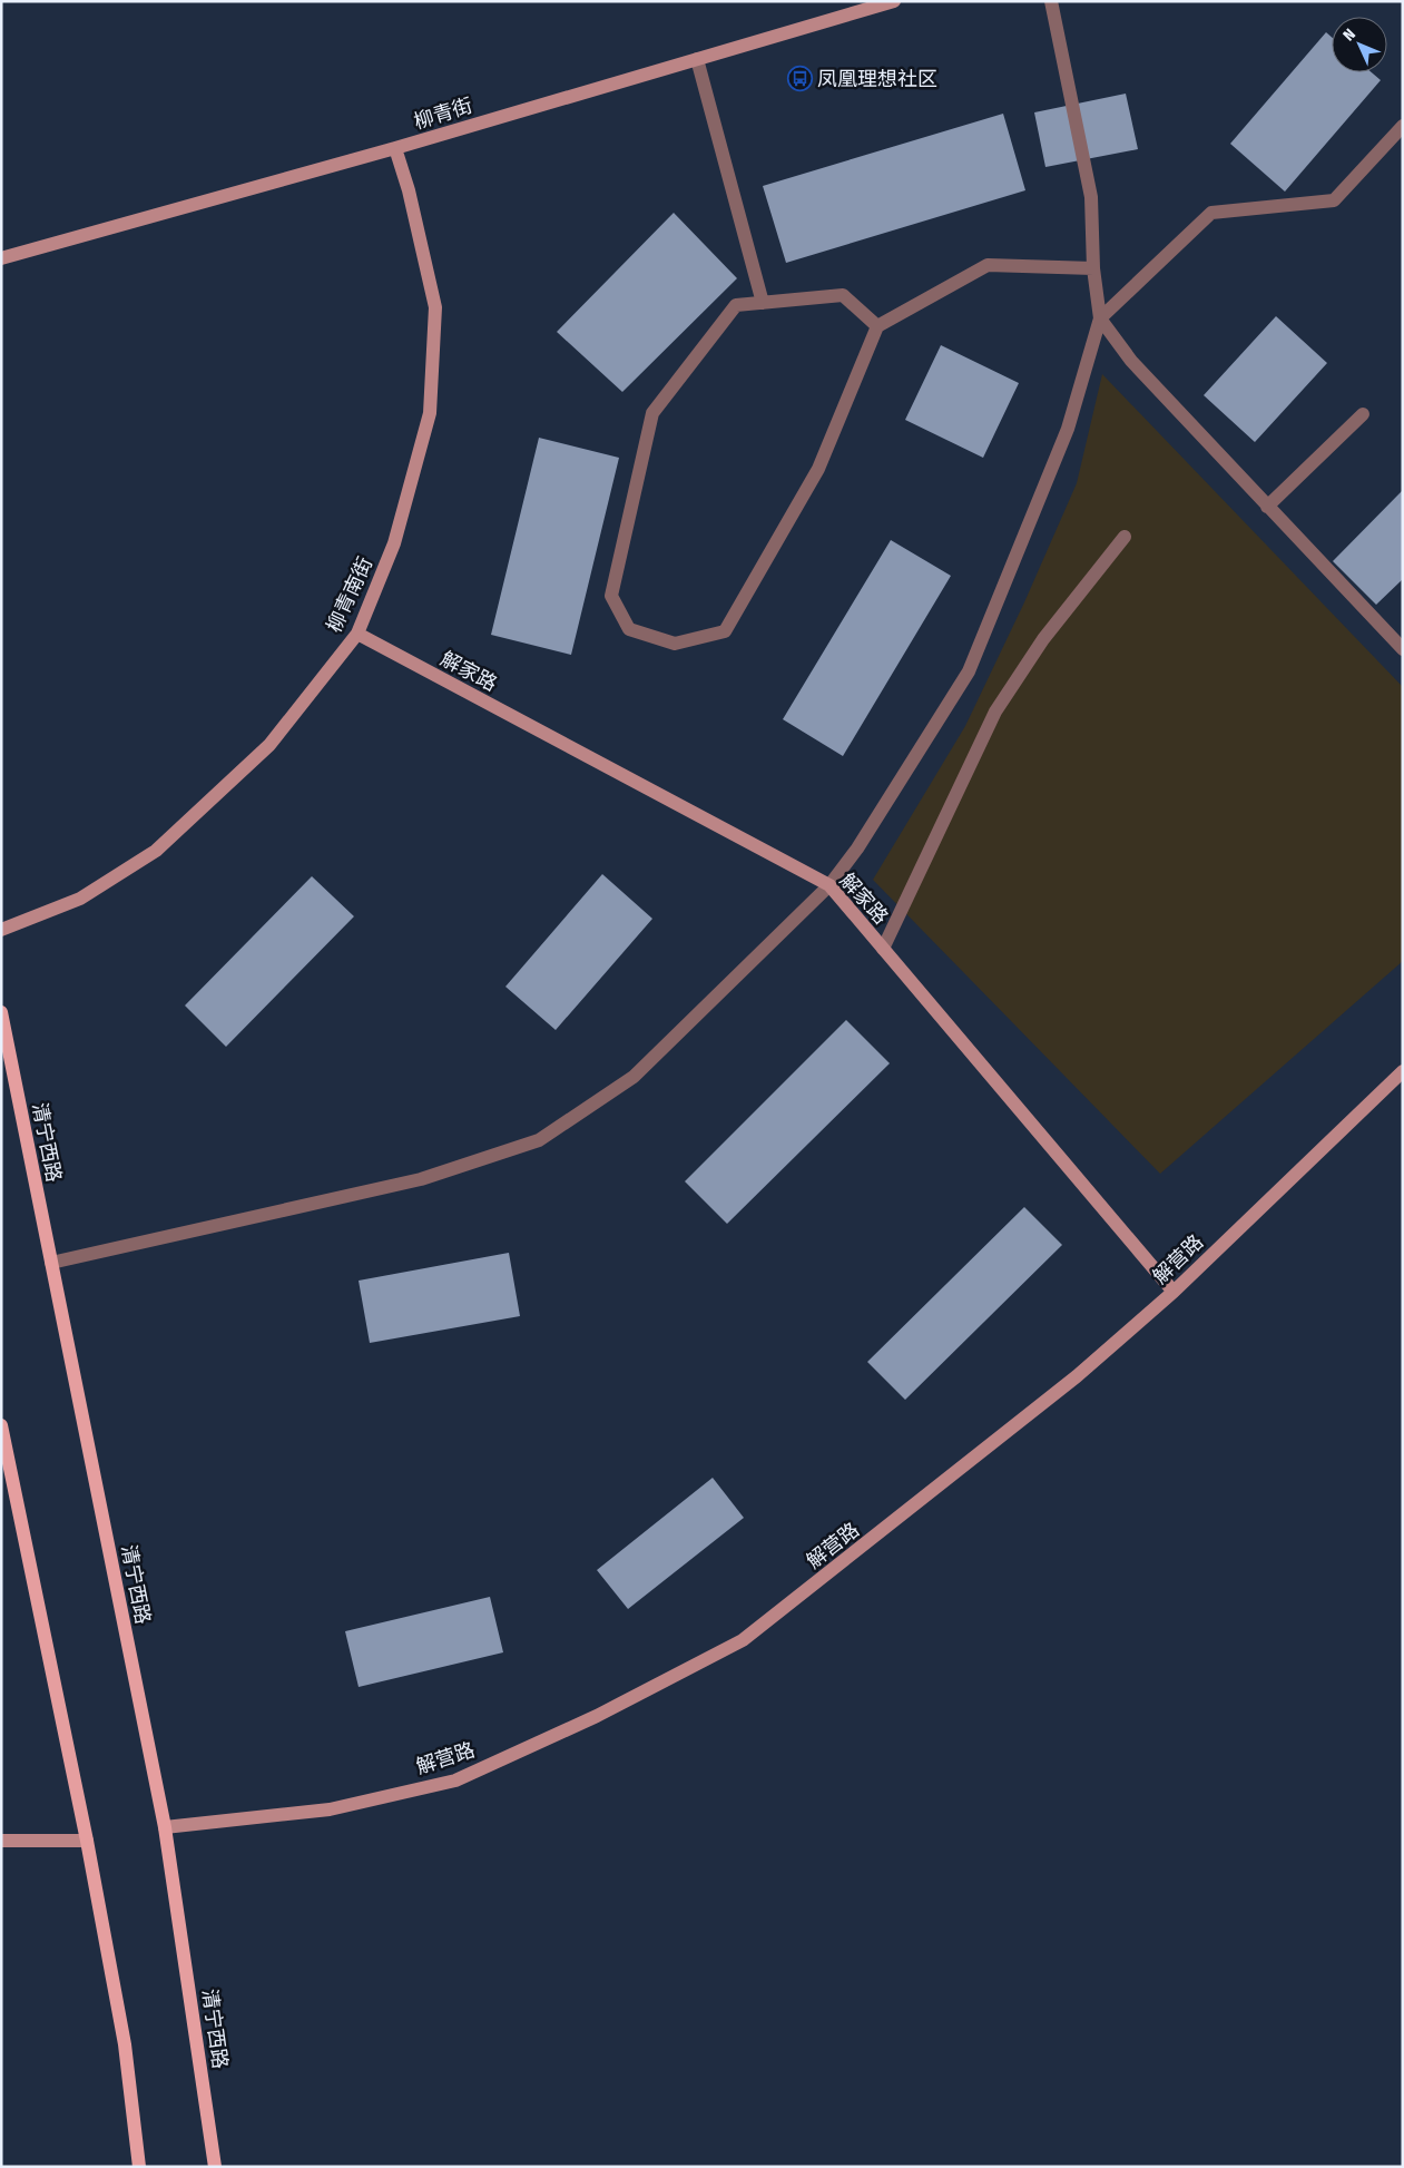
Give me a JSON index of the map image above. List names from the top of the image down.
{
  "streets": {
    "main road": ["清宁西路"],
    "street": [
      "柳青街",
      "柳青南街",
      "解家路",
      "解营路"
    ]
  },
  "crossings": [
    ["柳青街", "柳青南街"],
    ["柳青南街", "解家路"],
    ["解家路", "解营路"],
    ["清宁西路", "解营路"]
  ],
  "places": {
    "bus stop": ["凤凰理想社区"]
  },
  "north": "top left"
}
